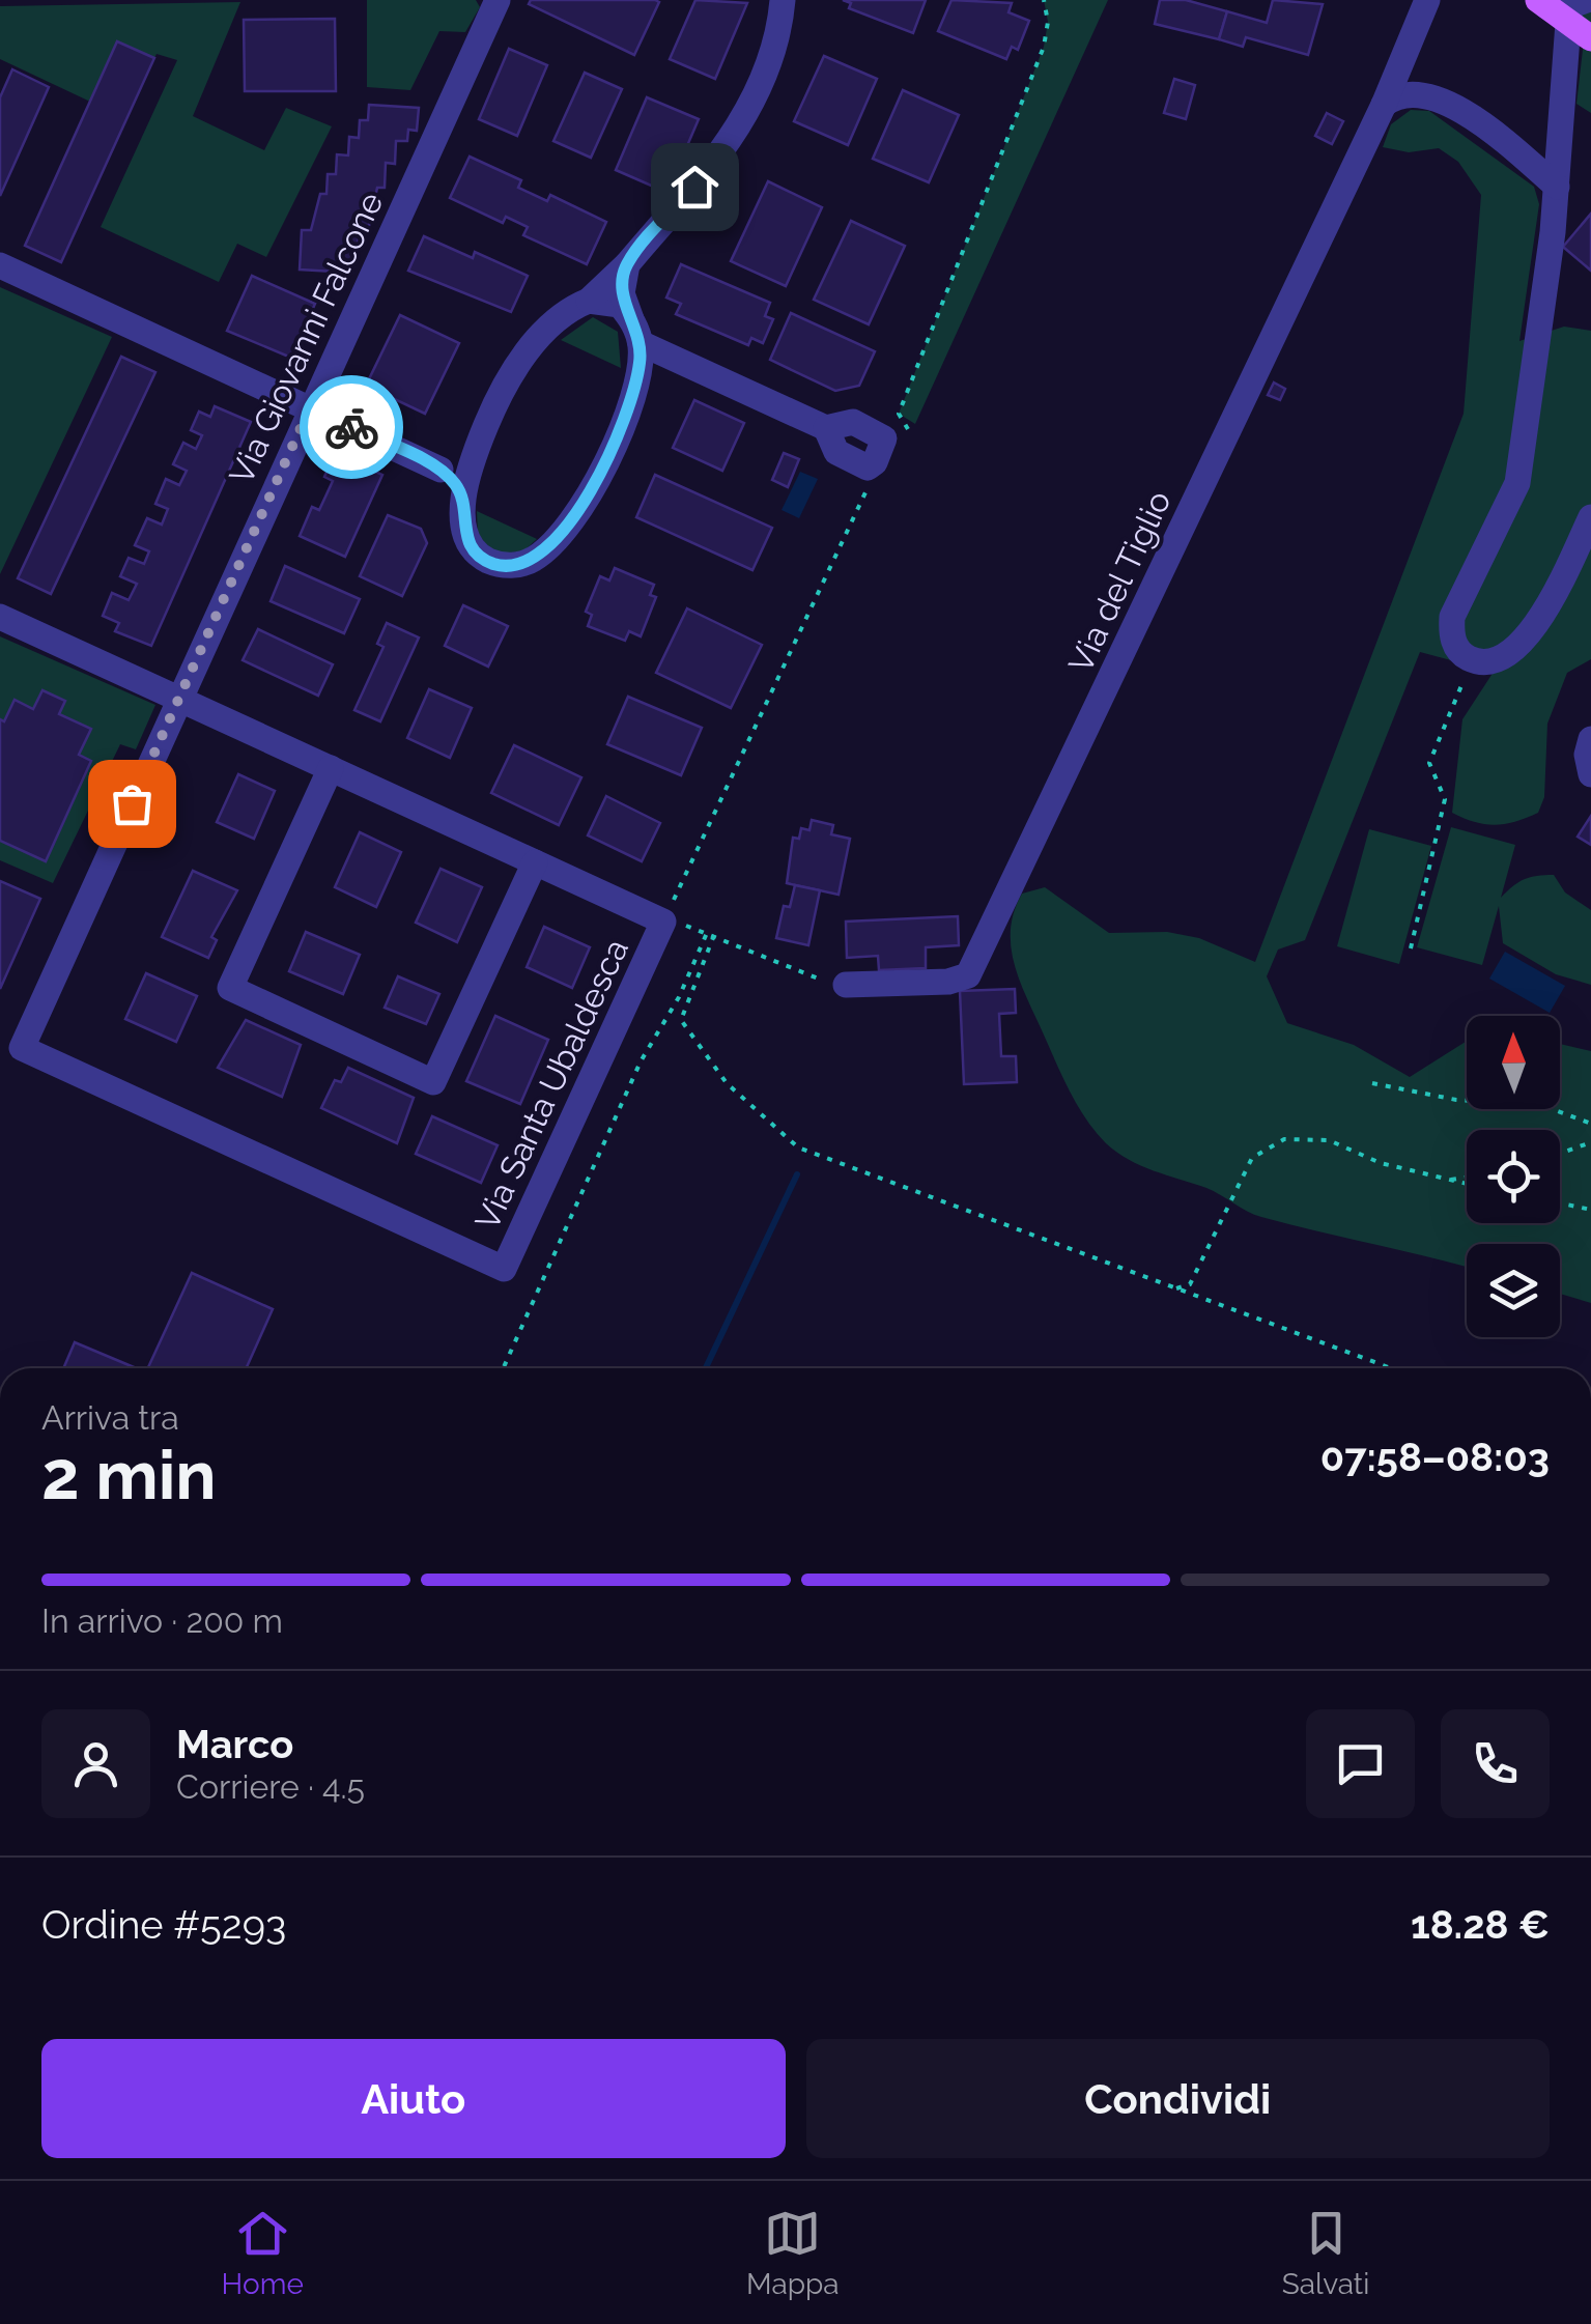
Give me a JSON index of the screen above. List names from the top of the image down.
{
  "streets": {
    "street": ["Via Giovanni Falcone", "Via del Tiglio", "Via Santa Ubaldesca"]
  },
  "crossings": [
    ["Via Giovanni Falcone", "Via Santa Ubaldesca"]
  ],
  "north": "top",
  "page": {
    "heading": ["2 min", "Arriva tra", "07:58–08:03"],
    "panel": [
      "Marco",
      "Corriere · 4.5",
      "Ordine #5293",
      "18.28 €"
    ],
    "bar": "In arrivo · 200 m",
    "buttons": ["Aiuto", "Condividi"],
    "tabs": ["Home", "Mappa", "Salvati"]
  }
}
